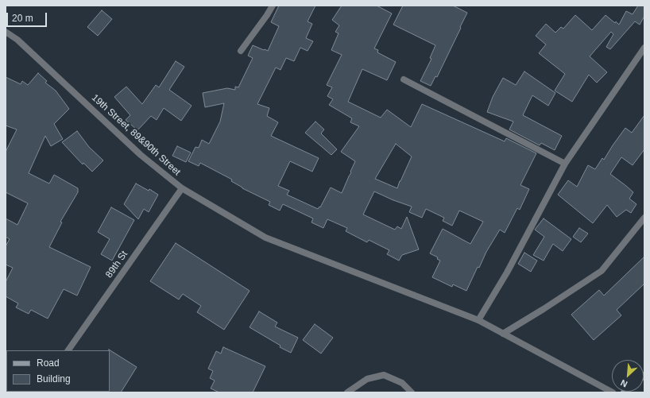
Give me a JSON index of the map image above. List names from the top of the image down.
{
  "streets": {
    "street": ["19th Street, 89&90th Street", "89th St"]
  },
  "crossings": [
    ["19th Street, 89&90th Street", "89th St"]
  ],
  "legend": ["Road", "Building"],
  "scale_bar": "20 m",
  "north": "bottom left"
}
